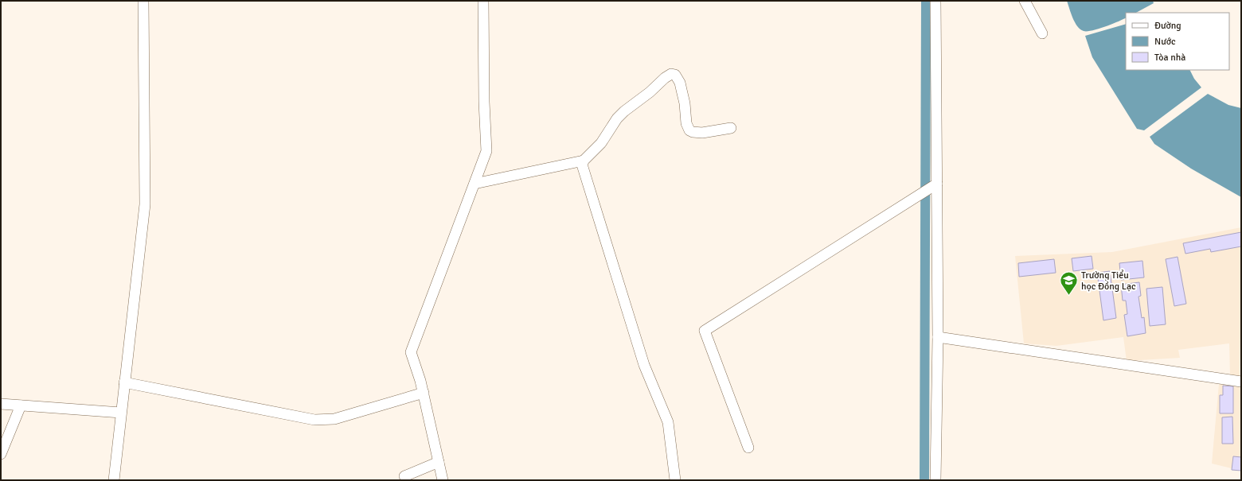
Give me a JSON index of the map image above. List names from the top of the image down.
{
  "places": {
    "school or university": ["Trường Tiểu học Đồng Lạc"]
  },
  "legend": ["Đường", "Nước", "Tòa nhà"]
}
